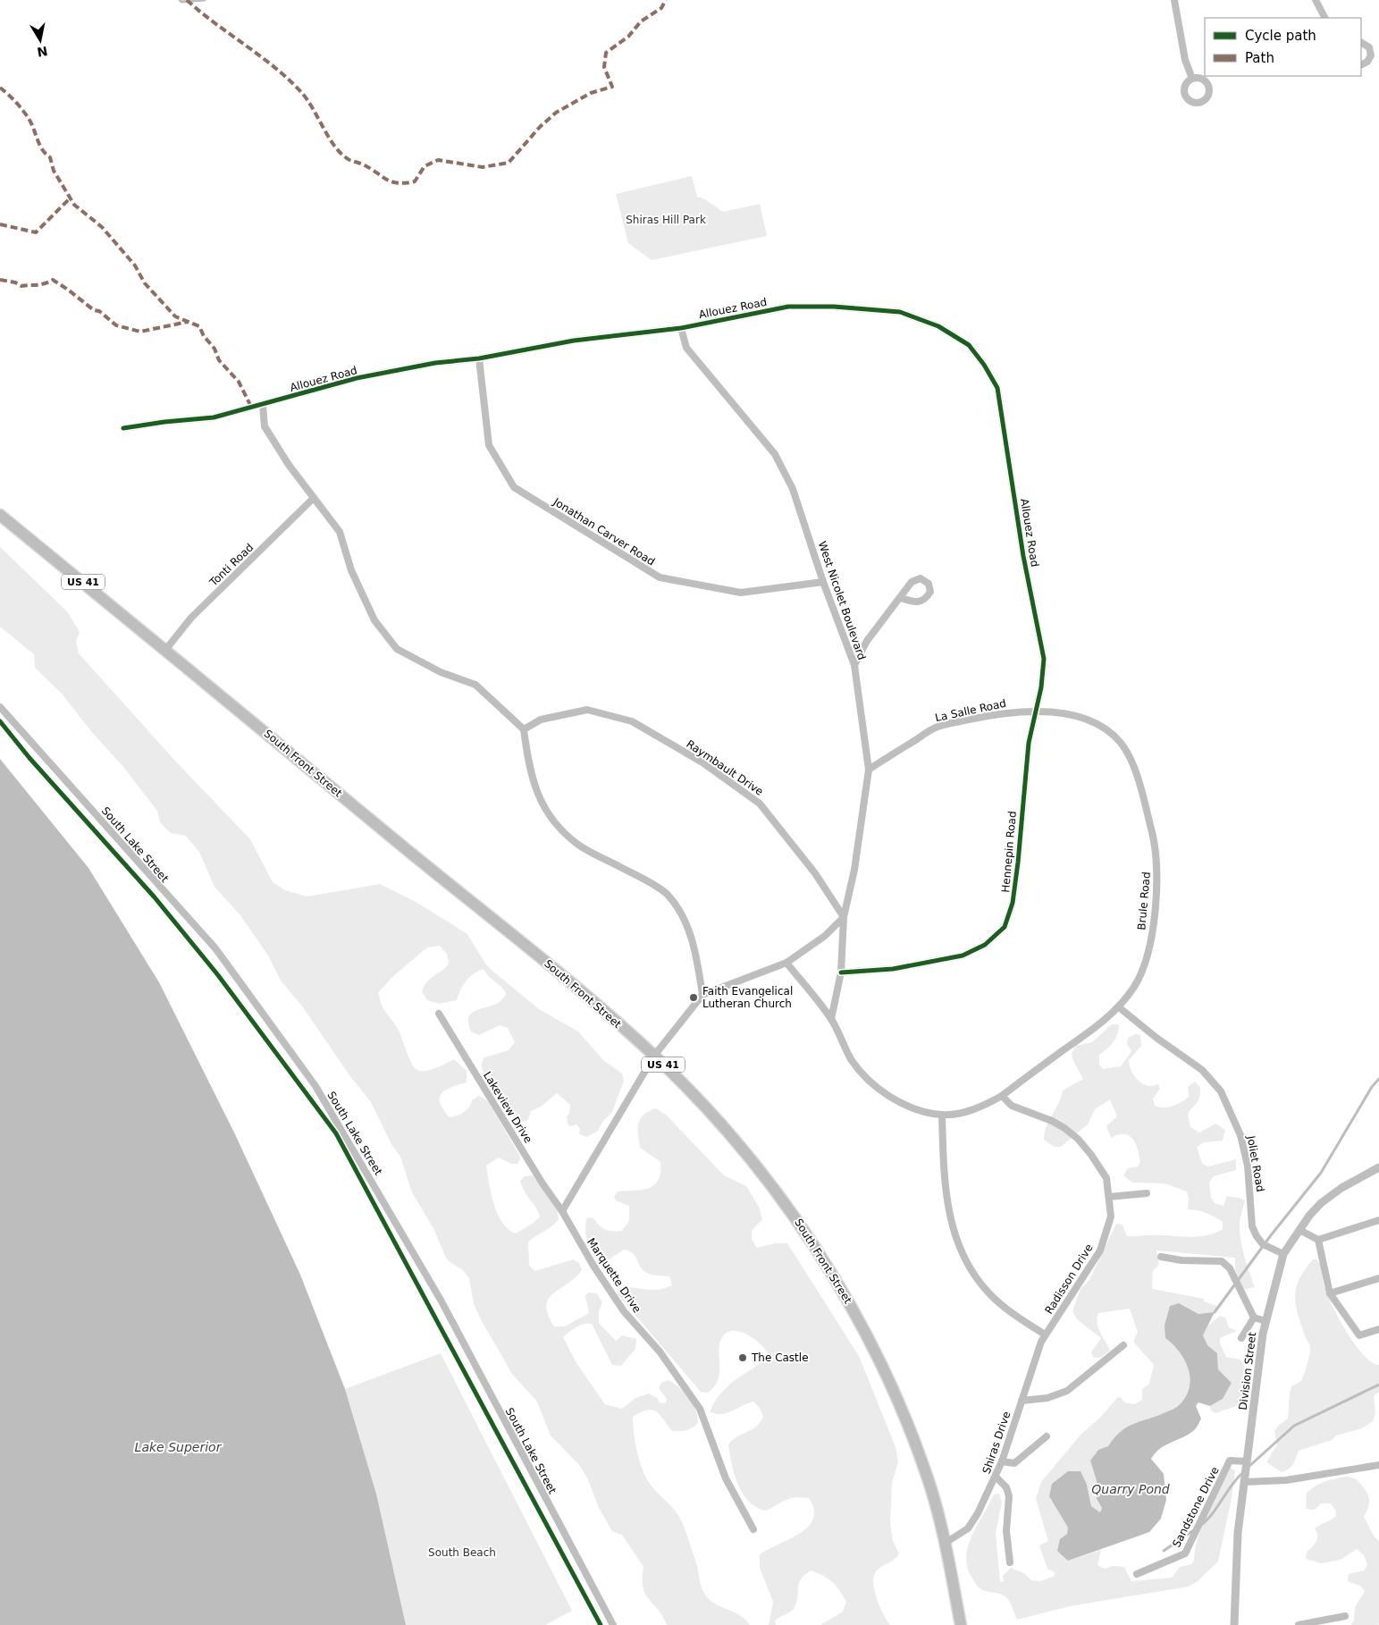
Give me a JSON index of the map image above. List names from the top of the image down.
{
  "streets": {
    "highway": ["US 41", "South Front Street"],
    "street": [
      "Allouez Road",
      "Jonathan Carver Road",
      "Tonti Road",
      "West Nicolet Boulevard",
      "La Salle Road",
      "Raymbault Drive",
      "South Lake Street",
      "Hennepin Road",
      "Brule Road",
      "Lakeview Drive",
      "Joliet Road",
      "Marquette Drive",
      "Radisson Drive",
      "Division Street",
      "Shiras Drive",
      "Sandstone Drive"
    ]
  },
  "crossings": [
    ["Allouez Road", "Jonathan Carver Road"],
    ["Allouez Road", "West Nicolet Boulevard"],
    ["Allouez Road", "La Salle Road"],
    ["Allouez Road", "Hennepin Road"],
    ["Allouez Road", "Brule Road"],
    ["Jonathan Carver Road", "West Nicolet Boulevard"],
    ["Tonti Road", "South Front Street"],
    ["West Nicolet Boulevard", "La Salle Road"],
    ["West Nicolet Boulevard", "Raymbault Drive"],
    ["West Nicolet Boulevard", "Hennepin Road"],
    ["La Salle Road", "Hennepin Road"],
    ["La Salle Road", "Brule Road"],
    ["South Front Street", "Shiras Drive"],
    ["Hennepin Road", "Brule Road"],
    ["Brule Road", "Joliet Road"],
    ["Brule Road", "Radisson Drive"],
    ["Lakeview Drive", "Marquette Drive"],
    ["Joliet Road", "Division Street"],
    ["Radisson Drive", "Shiras Drive"],
    ["Division Street", "Sandstone Drive"]
  ],
  "water": ["Lake Superior", "Quarry Pond"],
  "parks": ["Shiras Hill Park", "South Beach"],
  "places": ["Faith Evangelical Lutheran Church", "The Castle"],
  "legend": ["Cycle path", "Path"],
  "north": "bottom"
}
